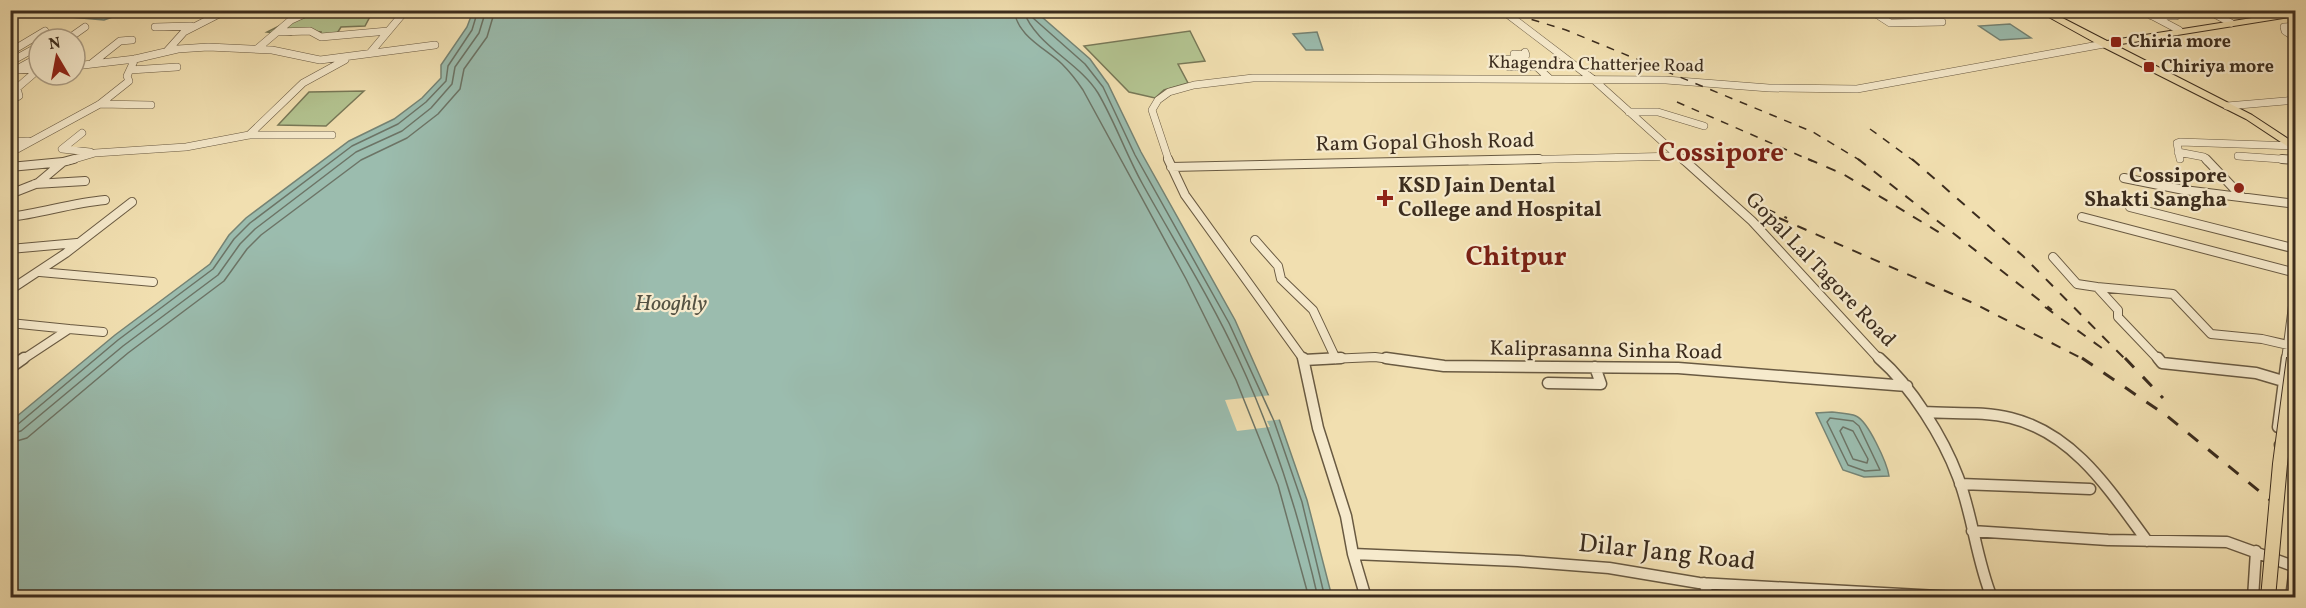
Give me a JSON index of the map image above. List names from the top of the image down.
{
  "streets": {
    "street": [
      "Khagendra Chatterjee Road",
      "Ram Gopal Ghosh Road",
      "Gopal Lal Tagore Road",
      "Kaliprasanna Sinha Road",
      "Dilar Jang Road"
    ]
  },
  "crossings": [
    ["Khagendra Chatterjee Road", "Ram Gopal Ghosh Road"],
    ["Khagendra Chatterjee Road", "Gopal Lal Tagore Road"],
    ["Ram Gopal Ghosh Road", "Gopal Lal Tagore Road"],
    ["Gopal Lal Tagore Road", "Kaliprasanna Sinha Road"]
  ],
  "districts": ["Cossipore", "Chitpur"],
  "water": ["Hooghly"],
  "places": {
    "transit": ["Chiria more", "Chiriya more"],
    "other": ["Cossipore Shakti Sangha"],
    "health": ["KSD Jain Dental College and Hospital"]
  },
  "north": "top"
}
